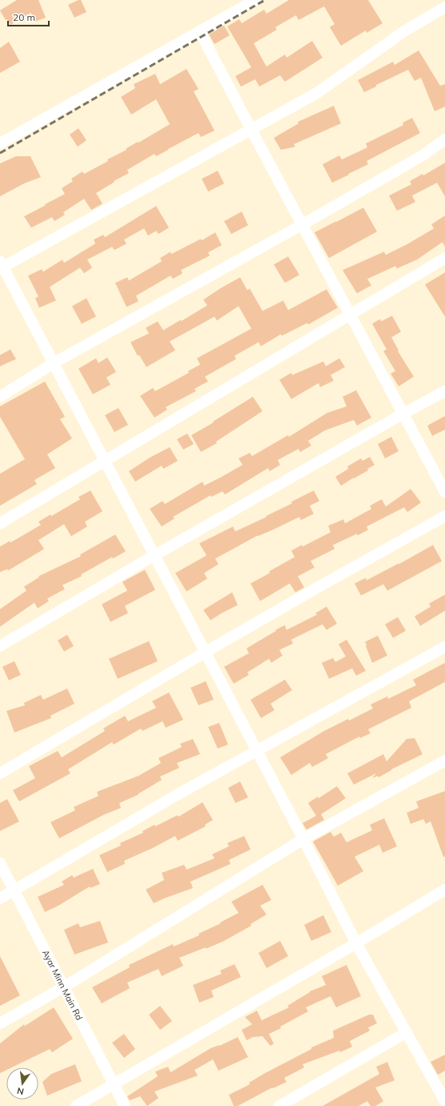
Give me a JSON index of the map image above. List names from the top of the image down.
{
  "streets": {
    "street": ["Ayar Minn Main Rd"]
  },
  "scale_bar": "20 m",
  "north": "bottom"
}
